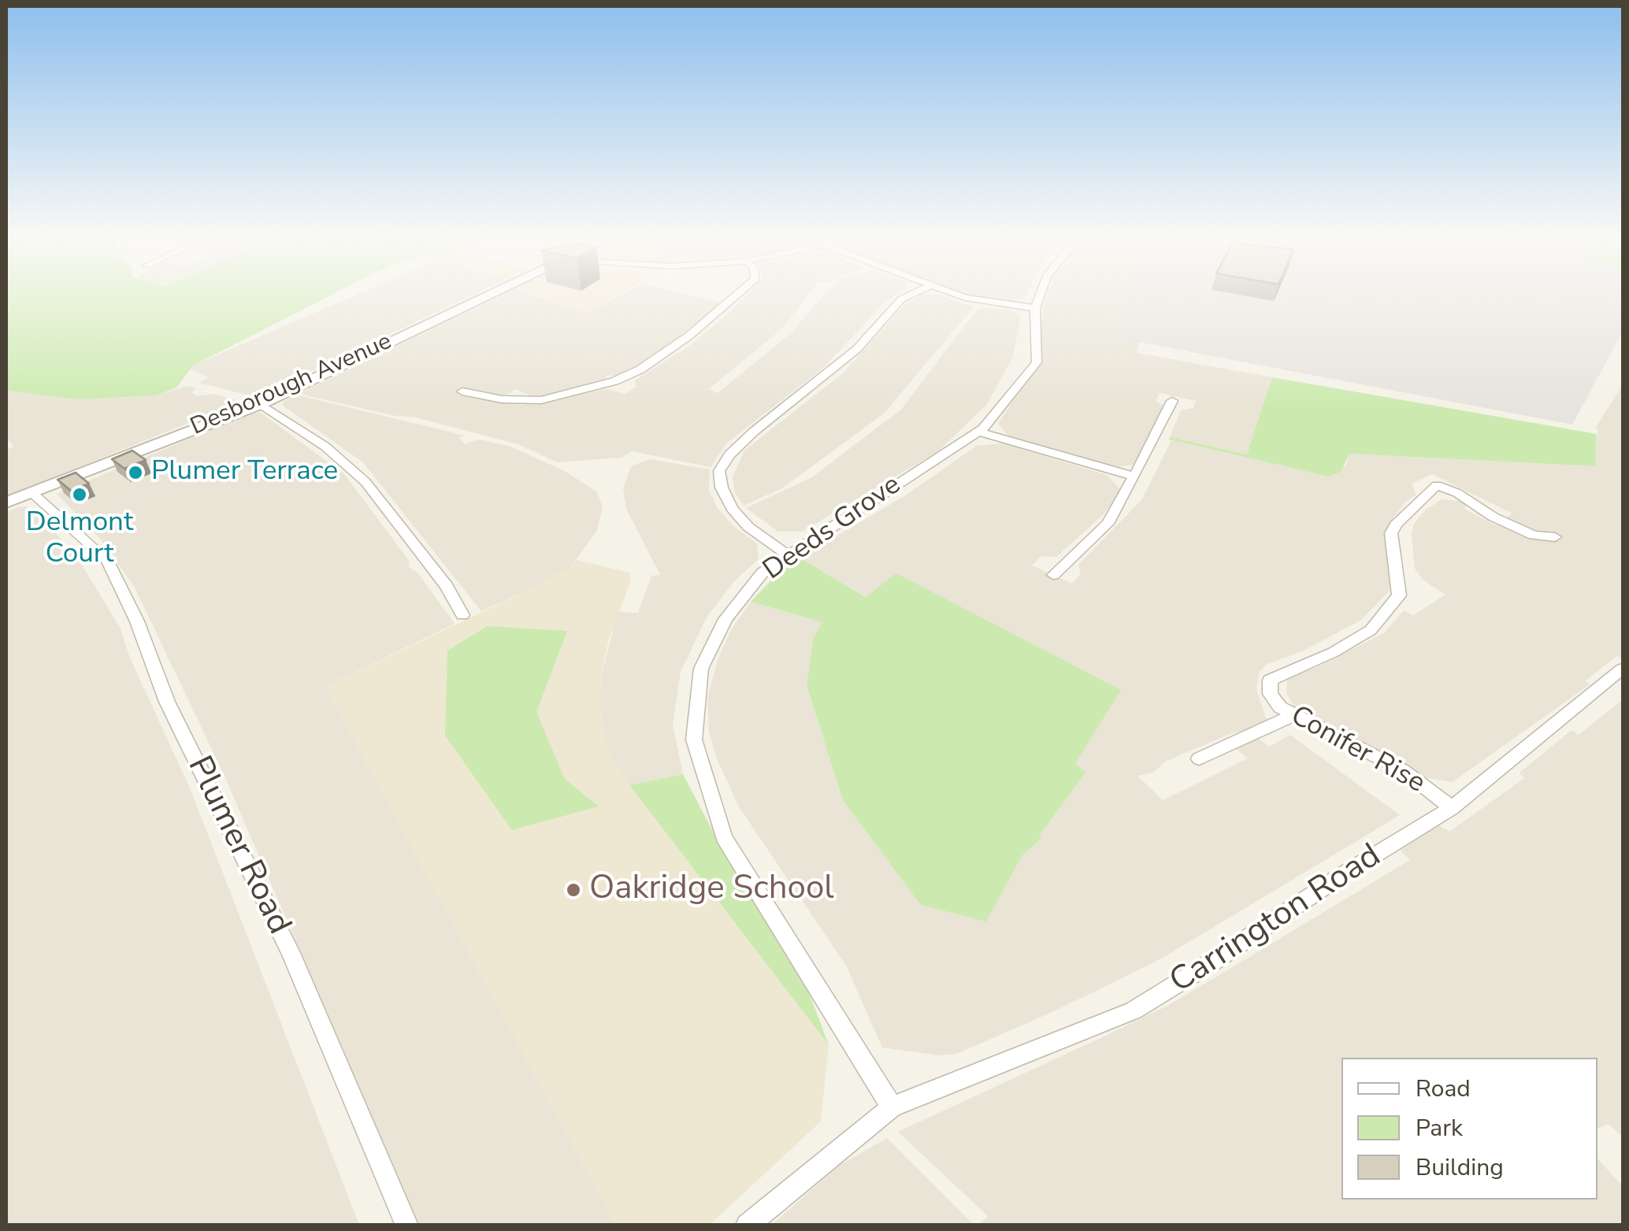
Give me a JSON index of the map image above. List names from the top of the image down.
{
  "streets": {
    "street": [
      "Desborough Avenue",
      "Deeds Grove",
      "Conifer Rise",
      "Plumer Road",
      "Carrington Road"
    ]
  },
  "crossings": [
    ["Desborough Avenue", "Plumer Road"],
    ["Deeds Grove", "Carrington Road"],
    ["Conifer Rise", "Carrington Road"]
  ],
  "places": ["Plumer Terrace", "Delmont Court", "Oakridge School"],
  "legend": ["Road", "Park", "Building"]
}
